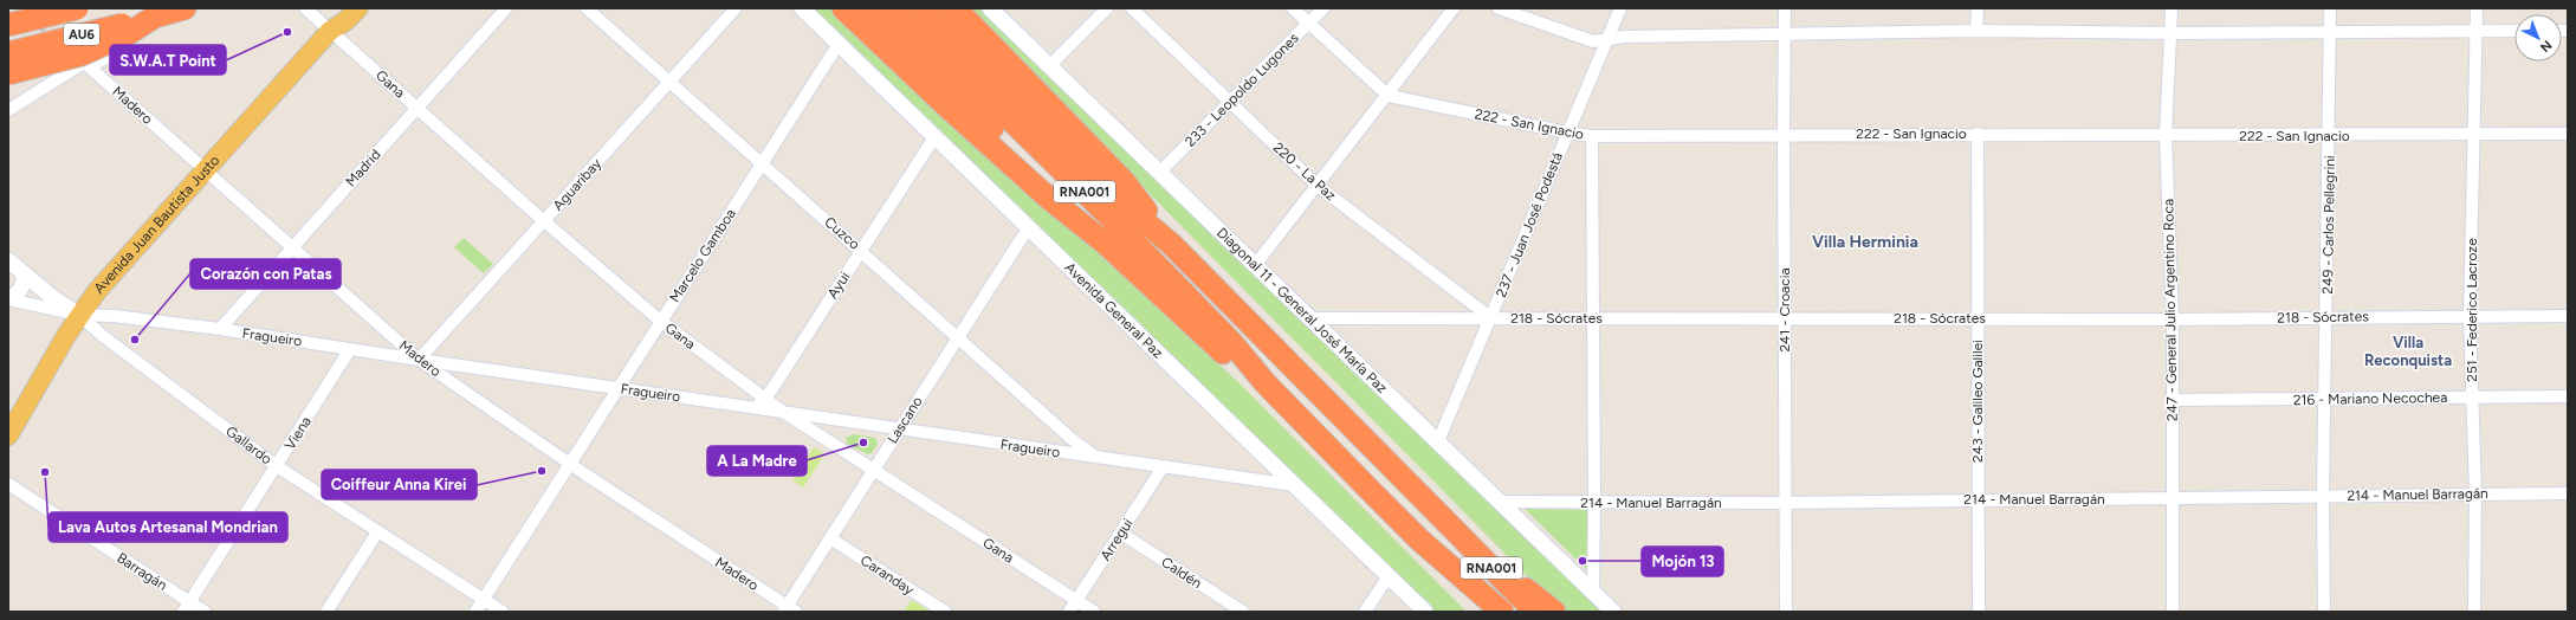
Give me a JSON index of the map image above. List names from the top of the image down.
{
  "streets": {
    "highway": ["AU6", "RNA001"],
    "main road": ["Avenida Juan Bautista Justo"],
    "street": [
      "Gana",
      "233 - Leopoldo Lugones",
      "Madero",
      "222 - San Ignacio",
      "Madrid",
      "220 - La Paz",
      "Aguaribay",
      "237 - Juan José Podestá",
      "249 - Carlos Pellegrini",
      "Cuzco",
      "Marcelo Gamboa",
      "Ayui",
      "Diagonal 11 - General José María Paz",
      "Avenida General Paz",
      "241 - Croacia",
      "247 - General Julio Argentino Roca",
      "251 - Federico Lacroze",
      "218 - Sócrates",
      "Fragueiro",
      "216 - Mariano Necochea",
      "243 - Galileo Galilei",
      "Lascano",
      "Viena",
      "Gallardo",
      "214 - Manuel Barragán",
      "Arregui",
      "Barragán",
      "Caldén",
      "Caranday"
    ]
  },
  "crossings": [
    ["Gana", "Madrid"],
    ["Gana", "Aguaribay"],
    ["Gana", "Avenida Juan Bautista Justo"],
    ["Gana", "Marcelo Gamboa"],
    ["Gana", "Ayui"],
    ["Gana", "Fragueiro"],
    ["Gana", "Lascano"],
    ["Gana", "Arregui"],
    ["233 - Leopoldo Lugones", "220 - La Paz"],
    ["233 - Leopoldo Lugones", "Diagonal 11 - General José María Paz"],
    ["Madero", "Madrid"],
    ["Madero", "Aguaribay"],
    ["Madero", "Avenida Juan Bautista Justo"],
    ["Madero", "Marcelo Gamboa"],
    ["Madero", "Fragueiro"],
    ["Madero", "Lascano"],
    ["222 - San Ignacio", "237 - Juan José Podestá"],
    ["222 - San Ignacio", "249 - Carlos Pellegrini"],
    ["222 - San Ignacio", "241 - Croacia"],
    ["222 - San Ignacio", "247 - General Julio Argentino Roca"],
    ["222 - San Ignacio", "251 - Federico Lacroze"],
    ["222 - San Ignacio", "243 - Galileo Galilei"],
    ["Madrid", "Fragueiro"],
    ["220 - La Paz", "237 - Juan José Podestá"],
    ["220 - La Paz", "218 - Sócrates"],
    ["Aguaribay", "Cuzco"],
    ["Aguaribay", "Fragueiro"],
    ["Avenida Juan Bautista Justo", "Fragueiro"],
    ["Avenida Juan Bautista Justo", "Gallardo"],
    ["237 - Juan José Podestá", "Diagonal 11 - General José María Paz"],
    ["237 - Juan José Podestá", "218 - Sócrates"],
    ["249 - Carlos Pellegrini", "218 - Sócrates"],
    ["249 - Carlos Pellegrini", "216 - Mariano Necochea"],
    ["249 - Carlos Pellegrini", "214 - Manuel Barragán"],
    ["Cuzco", "Marcelo Gamboa"],
    ["Cuzco", "Ayui"],
    ["Cuzco", "Fragueiro"],
    ["Cuzco", "Lascano"],
    ["Marcelo Gamboa", "Avenida General Paz"],
    ["Marcelo Gamboa", "Fragueiro"],
    ["Marcelo Gamboa", "Gallardo"],
    ["Ayui", "Avenida General Paz"],
    ["Ayui", "Fragueiro"],
    ["Diagonal 11 - General José María Paz", "218 - Sócrates"],
    ["Diagonal 11 - General José María Paz", "214 - Manuel Barragán"],
    ["Avenida General Paz", "Fragueiro"],
    ["Avenida General Paz", "Lascano"],
    ["241 - Croacia", "218 - Sócrates"],
    ["241 - Croacia", "214 - Manuel Barragán"],
    ["247 - General Julio Argentino Roca", "218 - Sócrates"],
    ["247 - General Julio Argentino Roca", "216 - Mariano Necochea"],
    ["247 - General Julio Argentino Roca", "214 - Manuel Barragán"],
    ["251 - Federico Lacroze", "218 - Sócrates"],
    ["251 - Federico Lacroze", "216 - Mariano Necochea"],
    ["251 - Federico Lacroze", "214 - Manuel Barragán"],
    ["218 - Sócrates", "243 - Galileo Galilei"],
    ["Fragueiro", "Lascano"],
    ["Fragueiro", "Viena"],
    ["Fragueiro", "Gallardo"],
    ["Fragueiro", "Arregui"],
    ["243 - Galileo Galilei", "214 - Manuel Barragán"],
    ["Lascano", "Caranday"],
    ["Viena", "Gallardo"],
    ["Viena", "Barragán"],
    ["Arregui", "Caldén"]
  ],
  "districts": ["Villa Herminia", "Villa Reconquista"],
  "places": [
    "S.W.A.T Point",
    "Corazón con Patas",
    "A La Madre",
    "Coiffeur Anna Kirei",
    "Lava Autos Artesanal Mondrian",
    "Mojón 13"
  ],
  "north": "bottom right"
}
